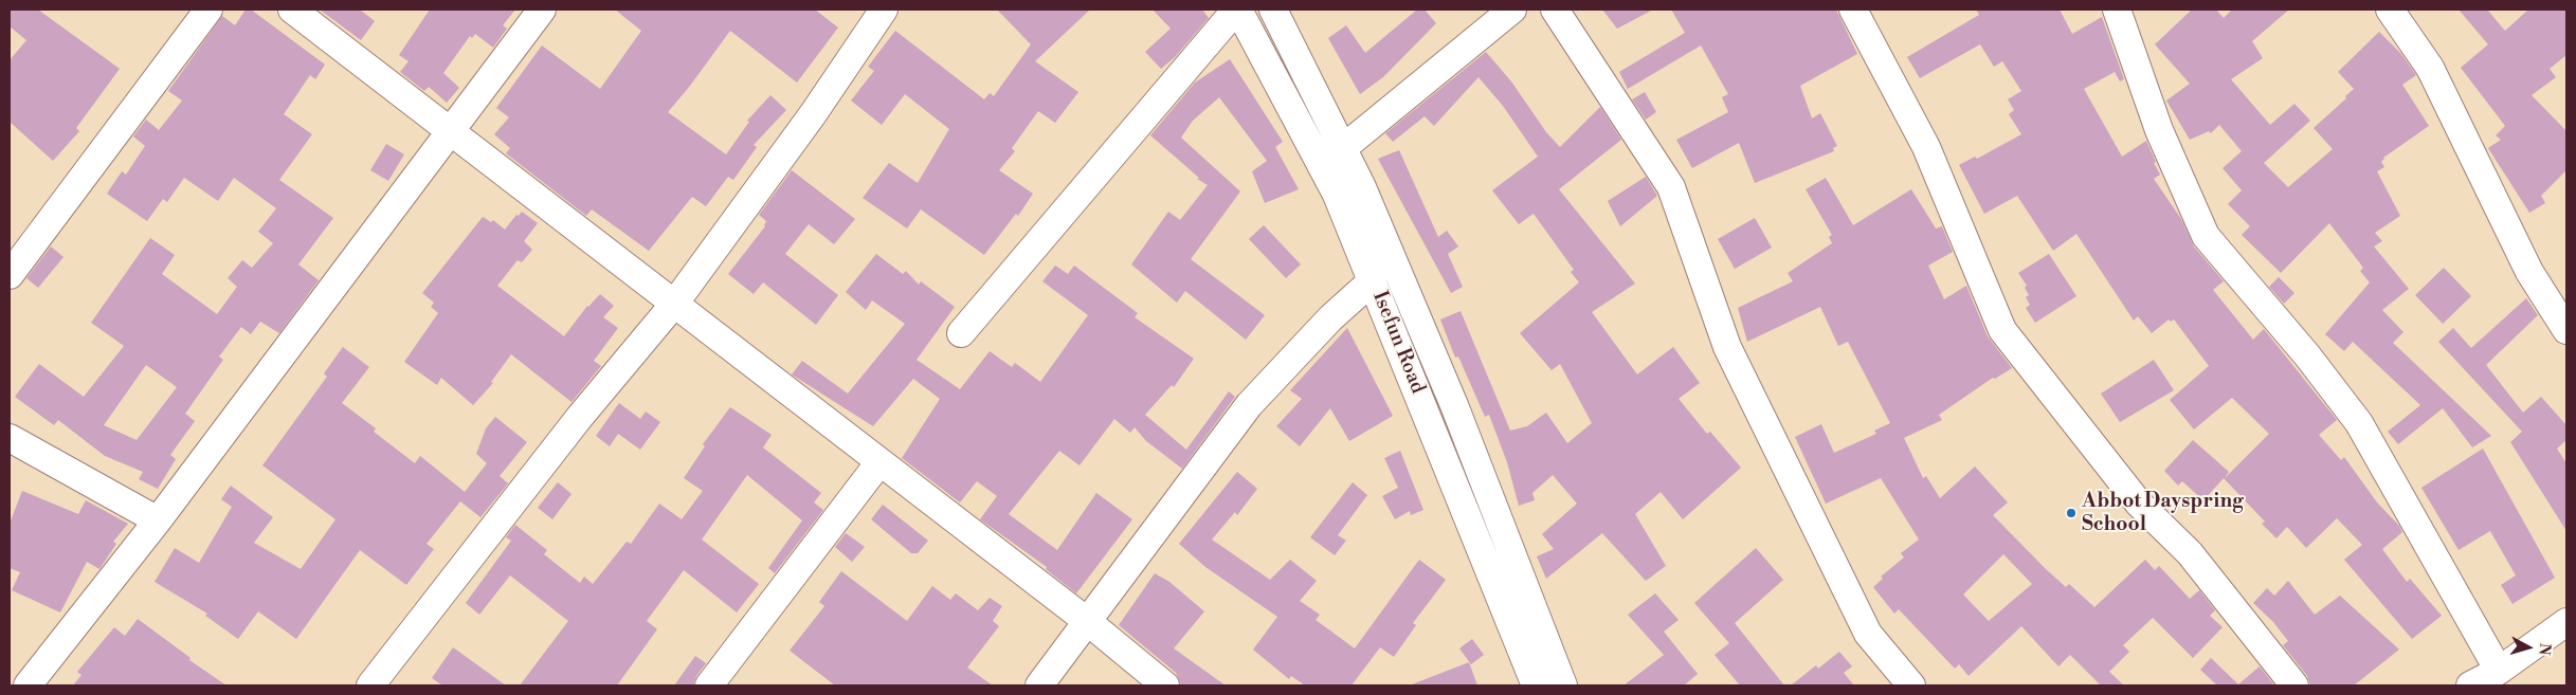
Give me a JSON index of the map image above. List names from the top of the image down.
{
  "streets": {
    "street": ["Isefun Road"]
  },
  "places": ["Abbot Dayspring School"],
  "north": "right"
}
